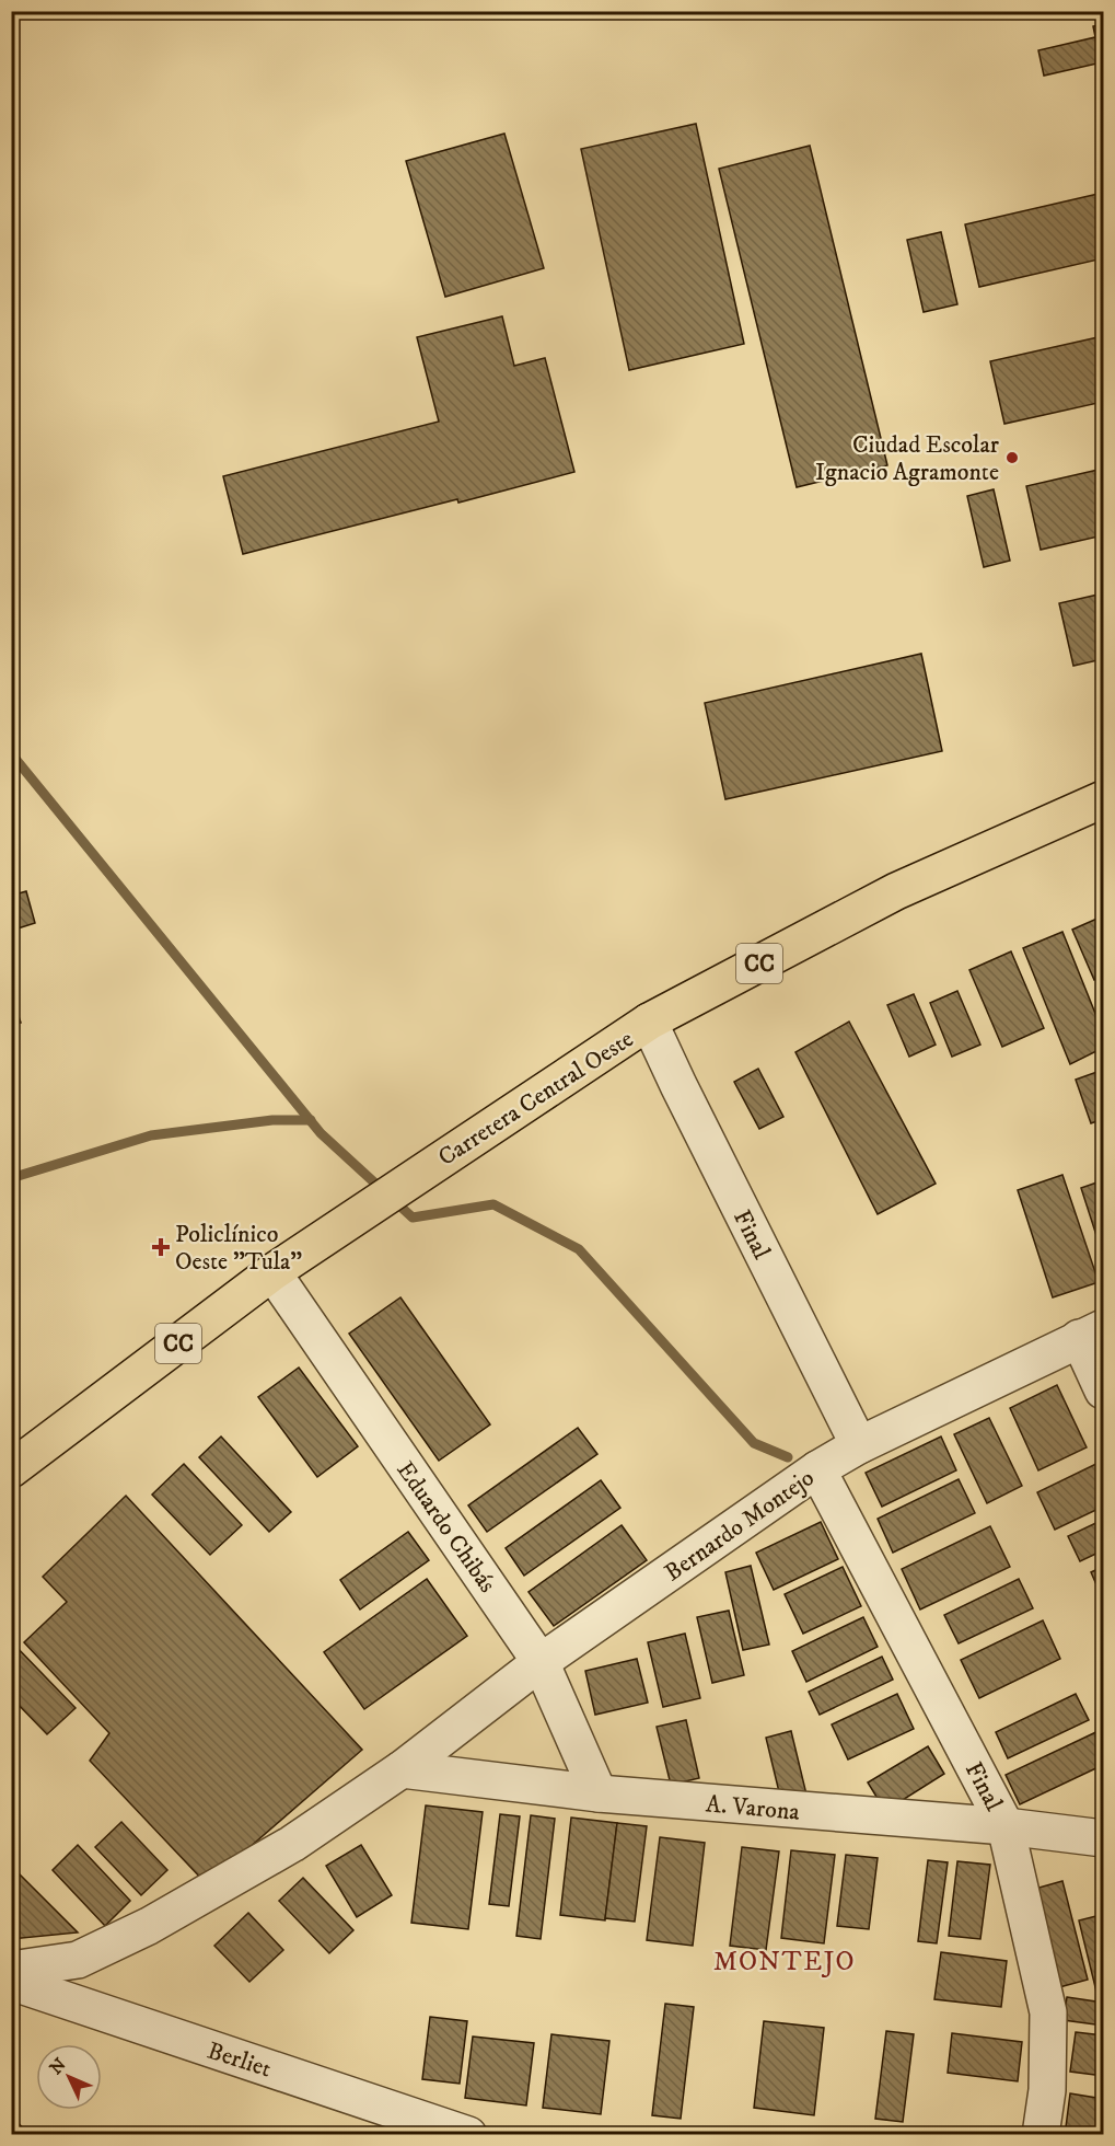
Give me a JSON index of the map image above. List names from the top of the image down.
{
  "streets": {
    "main road": ["CC", "Carretera Central Oeste"],
    "street": [
      "Final",
      "Bernardo Montejo",
      "Eduardo Chibás",
      "A. Varona",
      "Berliet"
    ]
  },
  "crossings": [
    ["Carretera Central Oeste", "Final"],
    ["Carretera Central Oeste", "Eduardo Chibás"],
    ["Final", "Bernardo Montejo"],
    ["Final", "A. Varona"],
    ["Bernardo Montejo", "Eduardo Chibás"],
    ["Bernardo Montejo", "A. Varona"],
    ["Eduardo Chibás", "A. Varona"]
  ],
  "districts": ["MONTEJO"],
  "places": {
    "other": ["Ciudad Escolar Ignacio Agramonte"],
    "health": ["Policlínico Oeste \"Tula\""]
  },
  "north": "top left"
}
